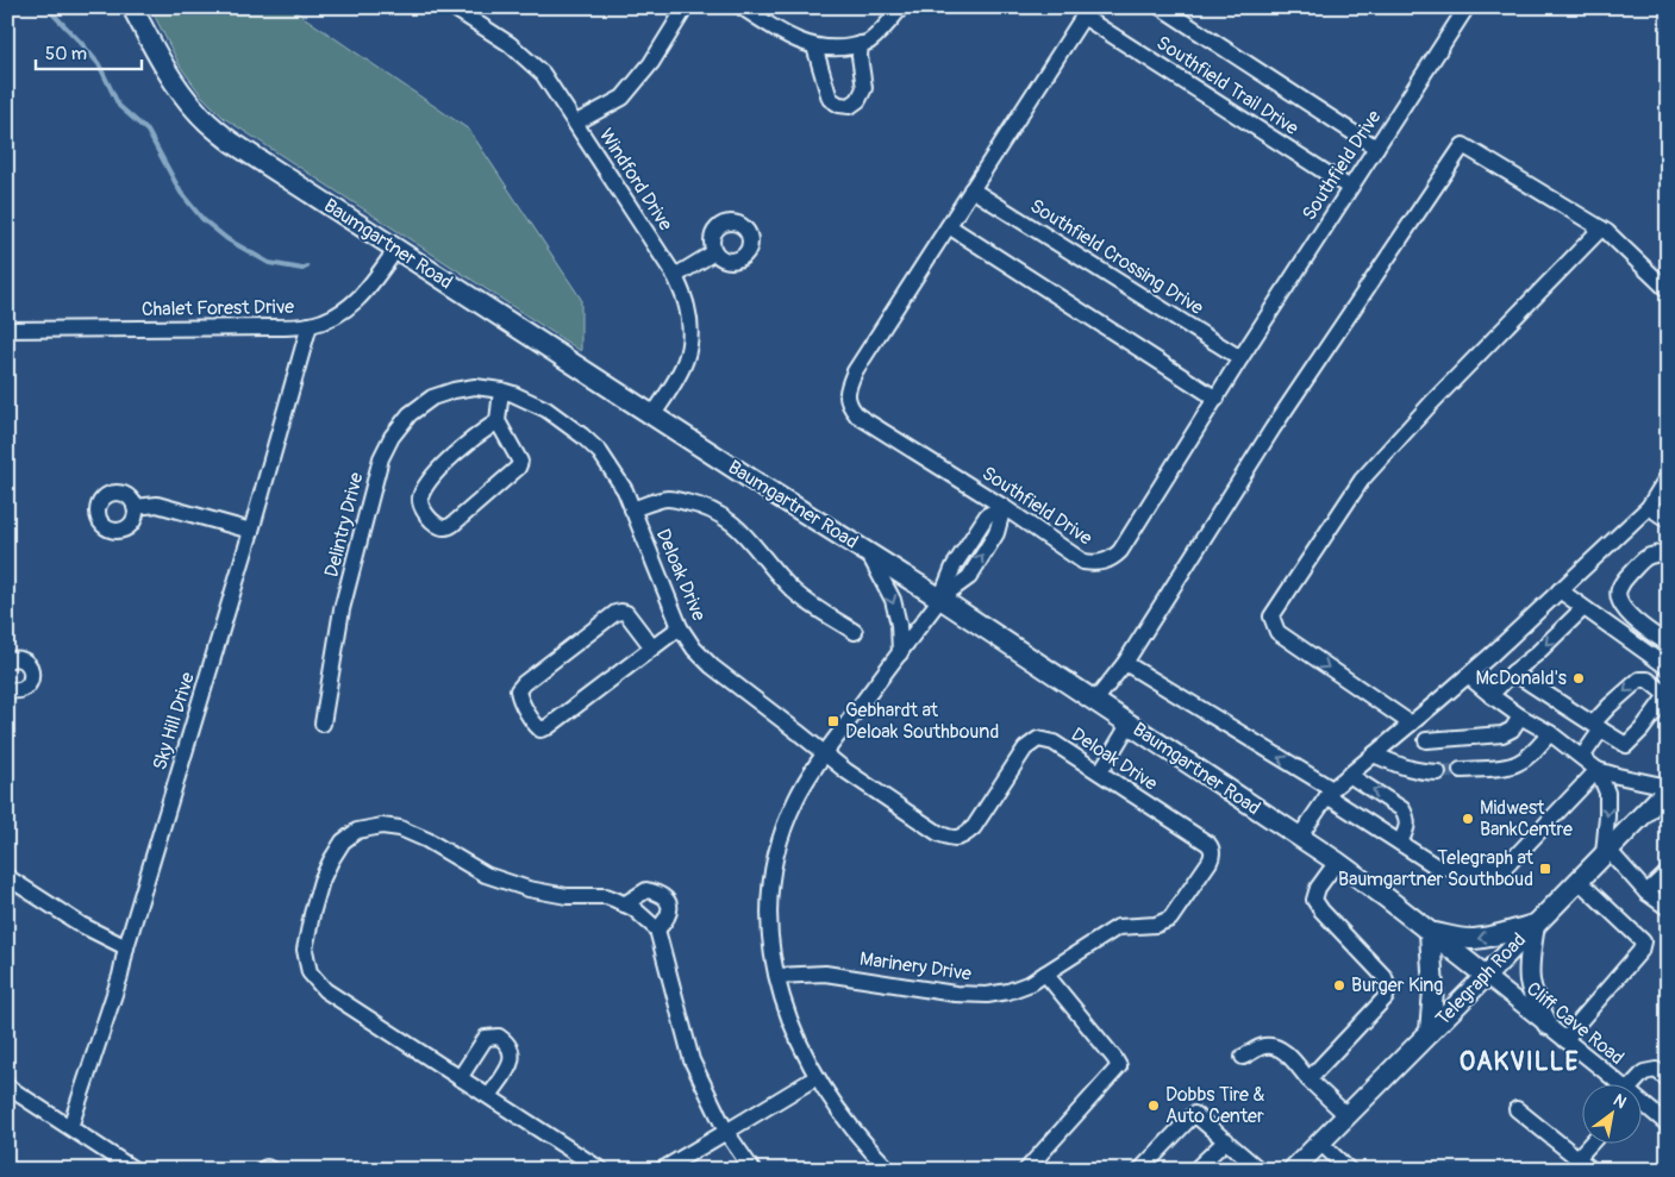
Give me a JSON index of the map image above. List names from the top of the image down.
{
  "streets": {
    "main road": ["Baumgartner Road", "Telegraph Road"],
    "street": [
      "Southfield Trail Drive",
      "Southfield Drive",
      "Windford Drive",
      "Southfield Crossing Drive",
      "Chalet Forest Drive",
      "Delintry Drive",
      "Deloak Drive",
      "Sky Hill Drive",
      "Marinery Drive",
      "Cliff Cave Road"
    ]
  },
  "crossings": [
    ["Southfield Trail Drive", "Southfield Drive"],
    ["Southfield Drive", "Southfield Crossing Drive"],
    ["Windford Drive", "Baumgartner Road"],
    ["Baumgartner Road", "Chalet Forest Drive"],
    ["Baumgartner Road", "Telegraph Road"],
    ["Baumgartner Road", "Cliff Cave Road"],
    ["Chalet Forest Drive", "Sky Hill Drive"],
    ["Delintry Drive", "Deloak Drive"],
    ["Deloak Drive", "Marinery Drive"],
    ["Telegraph Road", "Cliff Cave Road"]
  ],
  "districts": ["OAKVILLE"],
  "places": {
    "other": [
      "McDonald's",
      "Midwest BankCentre",
      "Burger King",
      "Dobbs Tire & Auto Center"
    ],
    "transit": ["Gebhardt at Deloak Southbound", "Telegraph at Baumgartner Southboud"]
  },
  "scale_bar": "50 m",
  "north": "top right"
}
